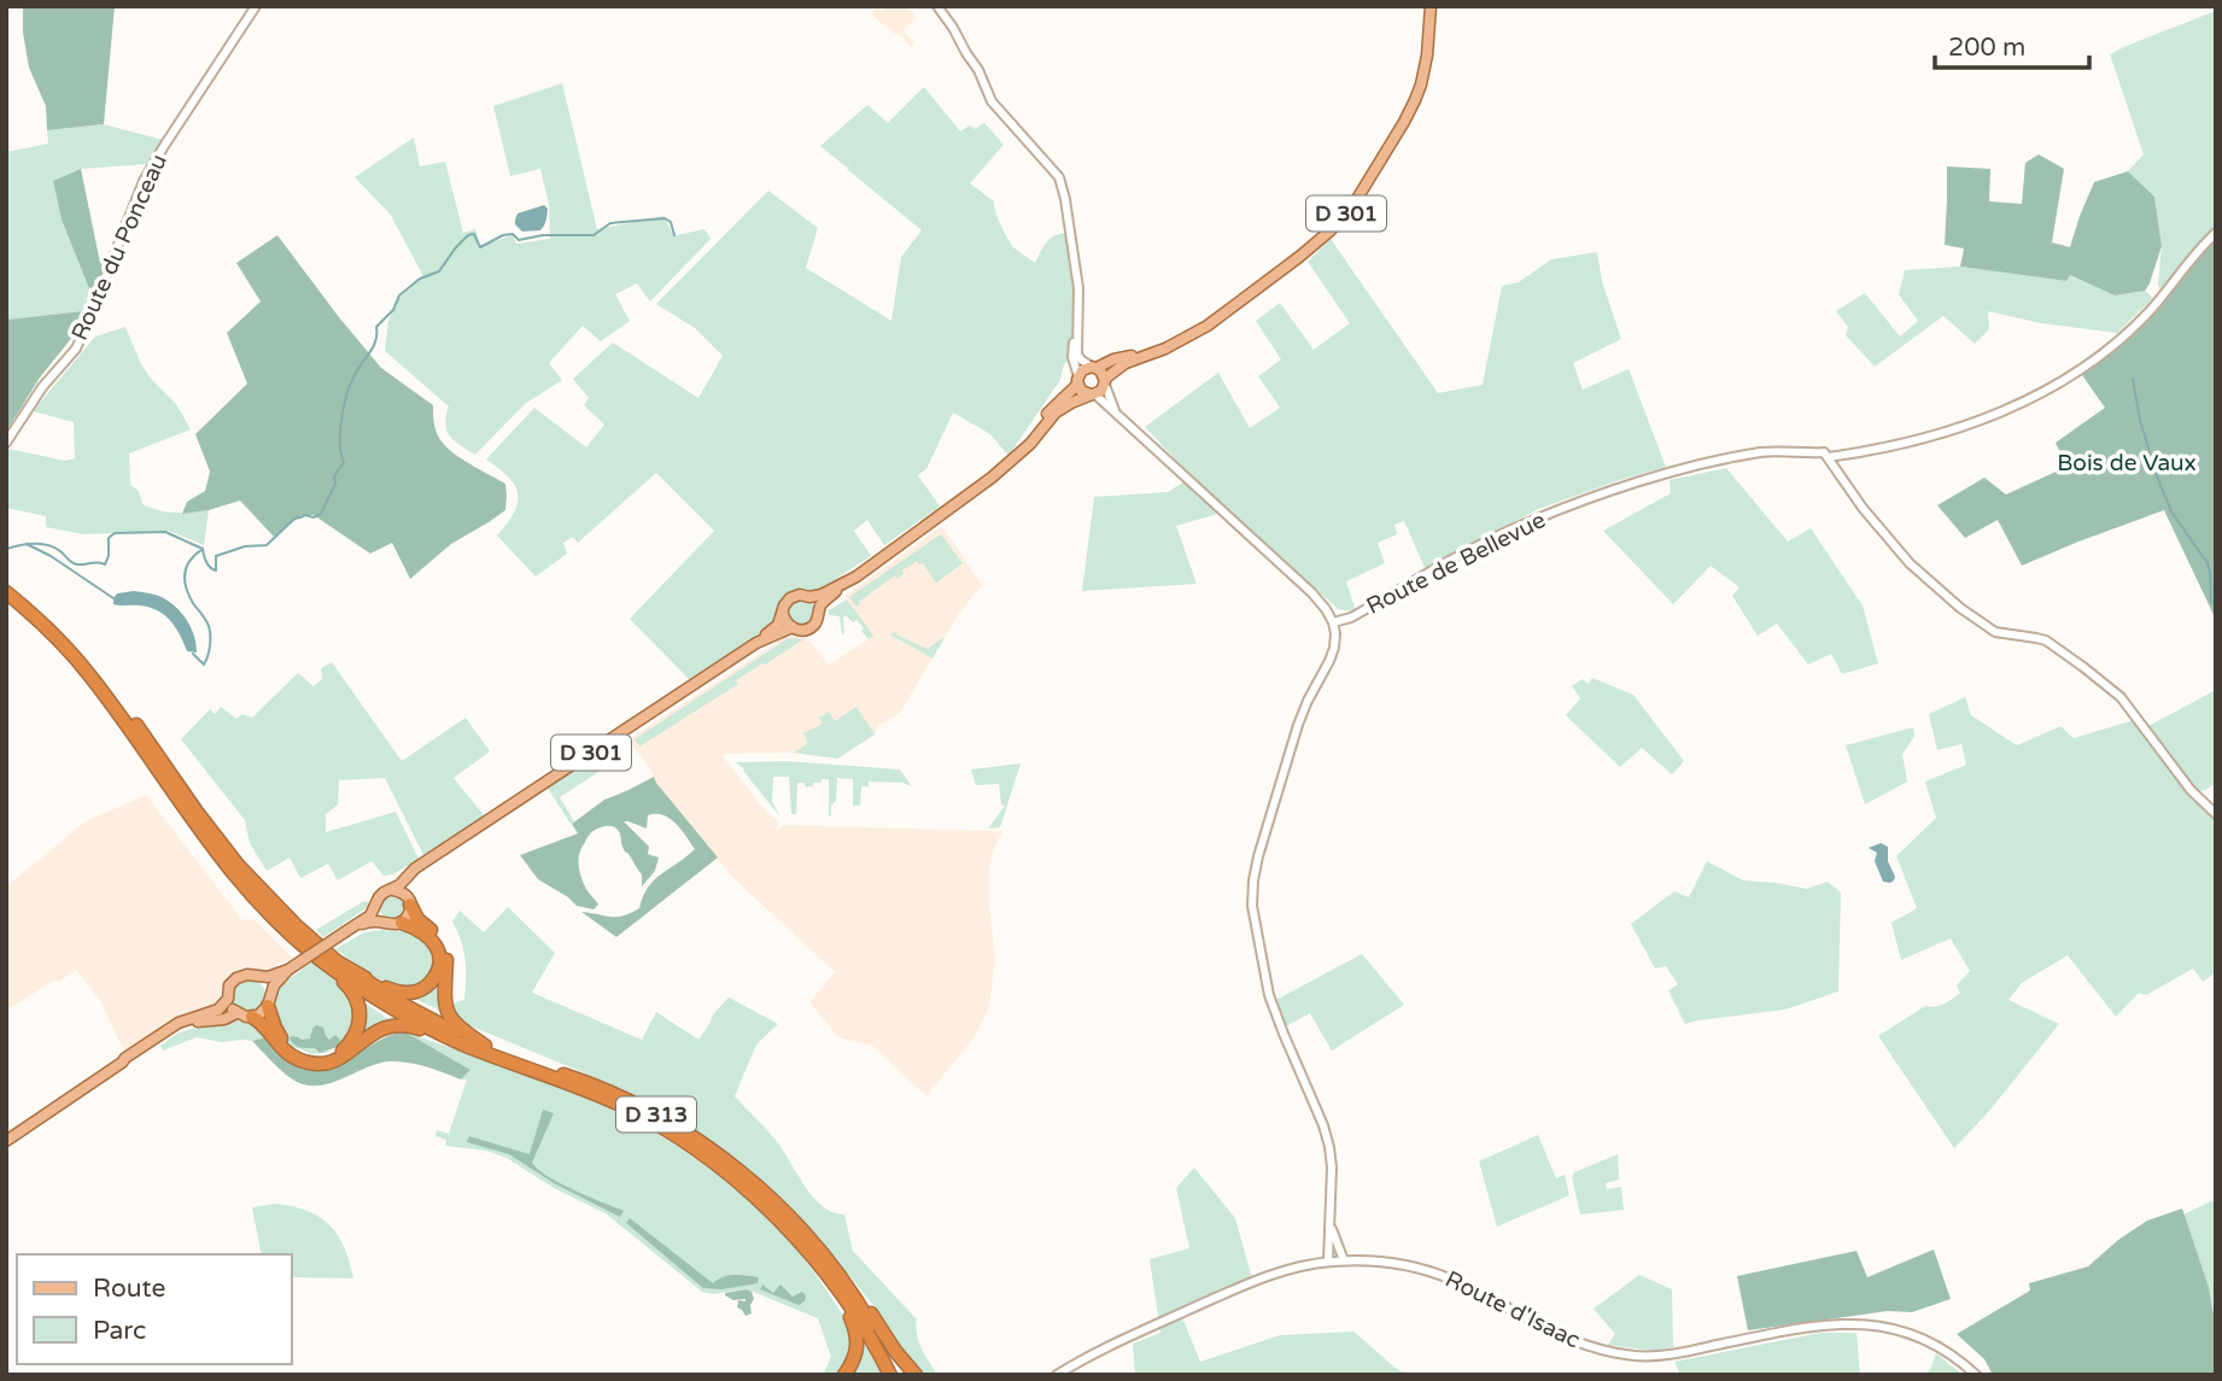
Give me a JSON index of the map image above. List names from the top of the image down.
{
  "streets": {
    "highway": ["D 313"],
    "main road": ["D 301"],
    "street": ["Route du Ponceau", "Route de Bellevue", "Route d'Isaac"]
  },
  "parks": ["Bois de Vaux"],
  "legend": ["Route", "Parc"],
  "scale_bar": "200 m"
}
